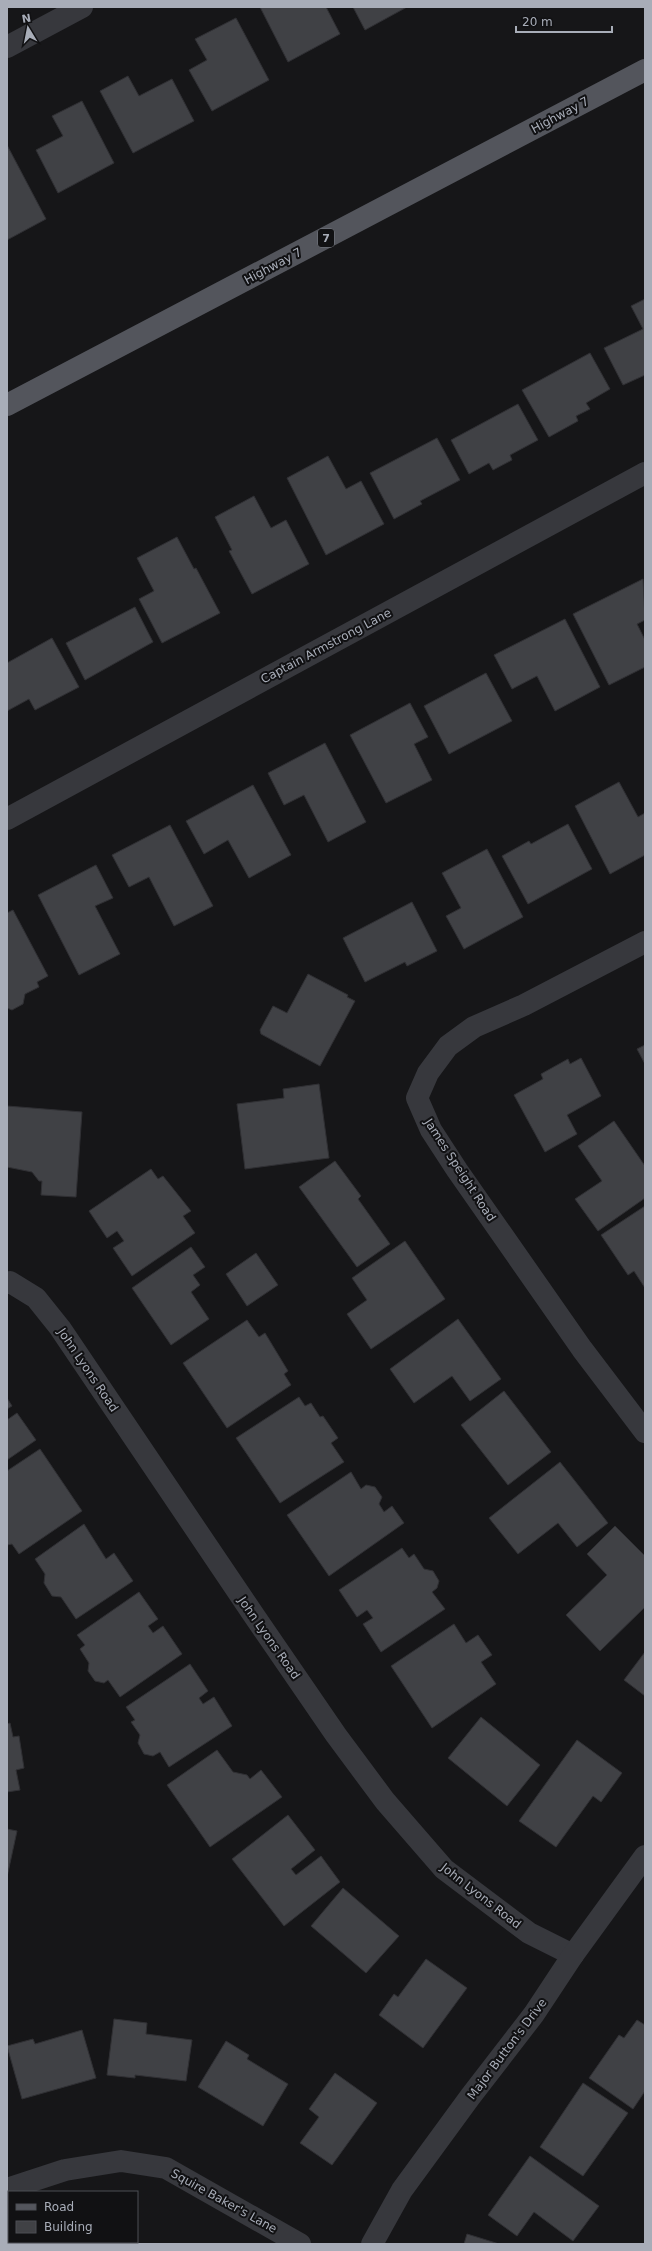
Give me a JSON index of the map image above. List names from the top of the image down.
{
  "streets": {
    "main road": ["Highway 7", "7"],
    "street": [
      "Captain Armstrong Lane",
      "James Speight Road",
      "John Lyons Road",
      "Major Button's Drive",
      "Squire Baker's Lane"
    ]
  },
  "crossings": [
    ["John Lyons Road", "Major Button's Drive"]
  ],
  "legend": ["Road", "Building"],
  "scale_bar": "20 m",
  "north": "top"
}
